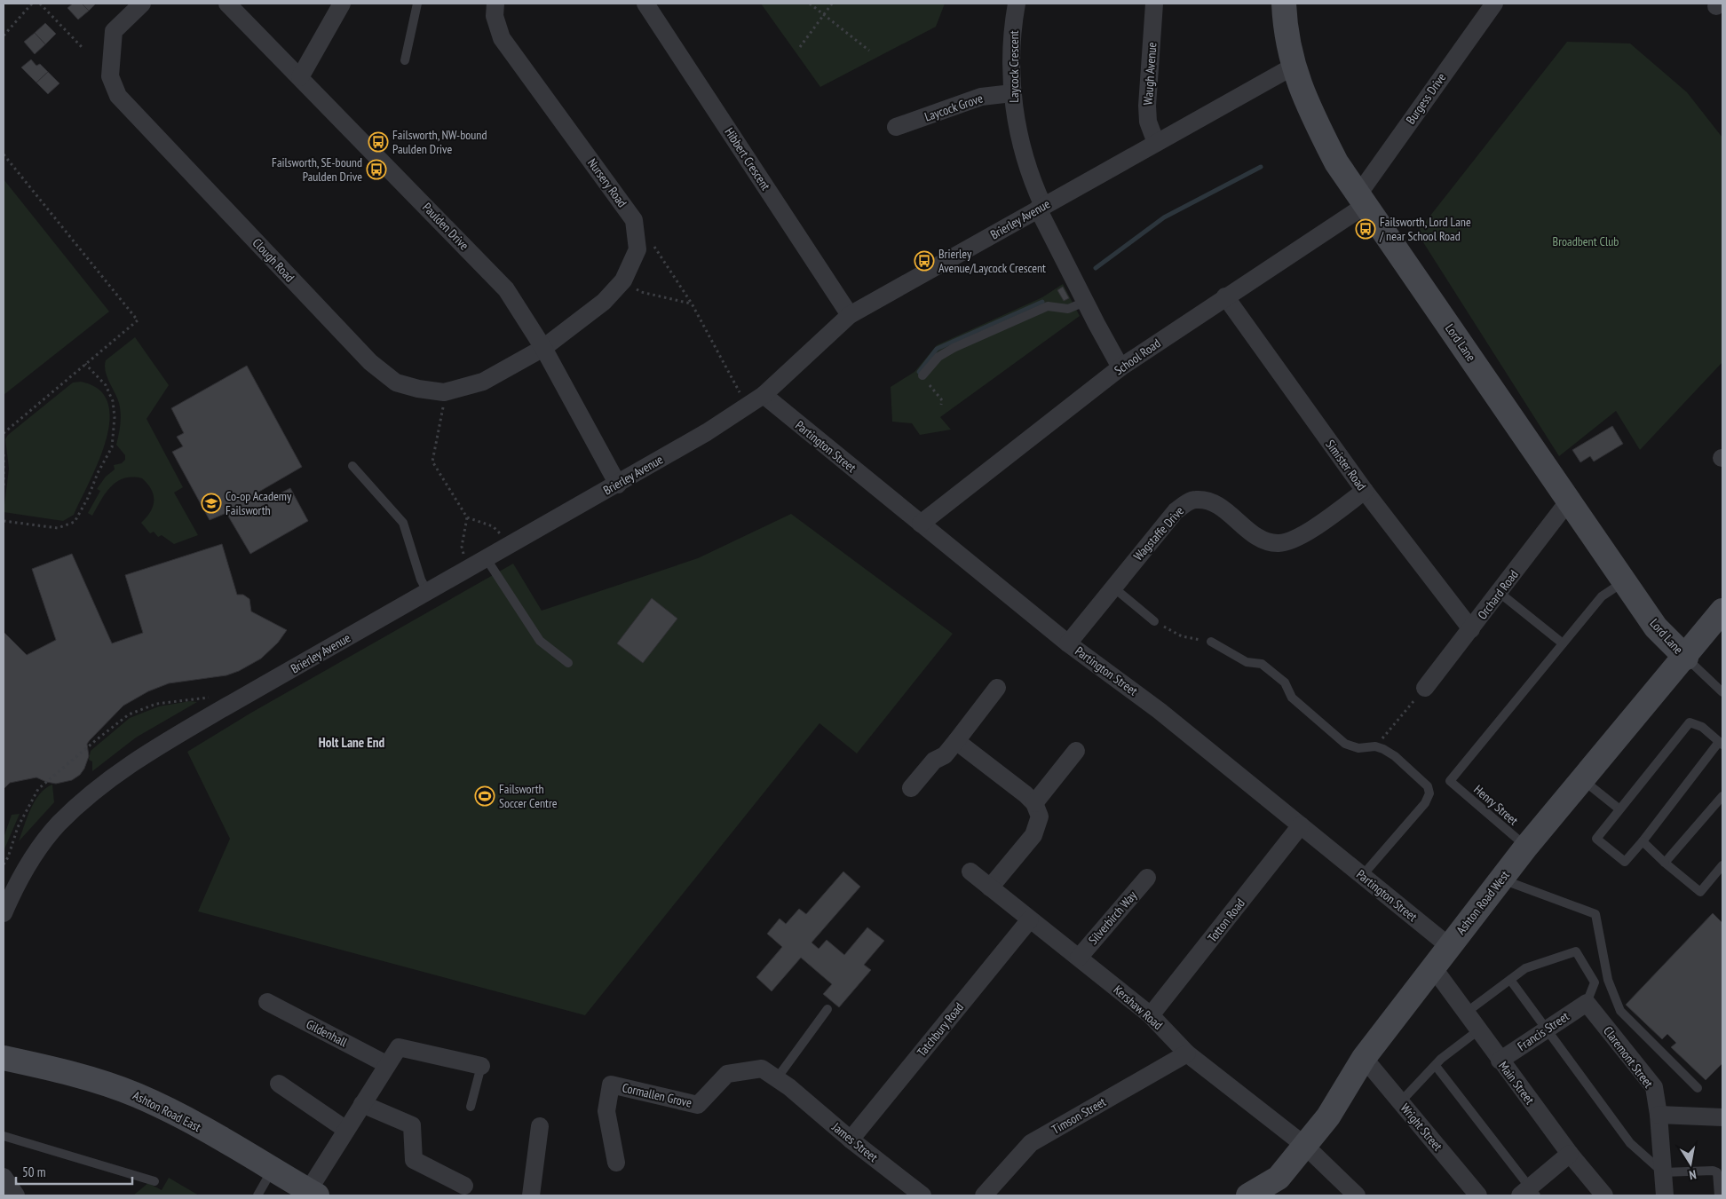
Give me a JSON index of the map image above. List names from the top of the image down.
{
  "streets": {
    "street": [
      "Laycock Crescent",
      "Waugh Avenue",
      "Burgess Drive",
      "Laycock Grove",
      "Hibbert Crescent",
      "Nursery Road",
      "Brierley Avenue",
      "Paulden Drive",
      "Clough Road",
      "Lord Lane",
      "School Road",
      "Partington Street",
      "Simister Road",
      "Wagstaffe Drive",
      "Orchard Road",
      "Ashton Road West",
      "Silverbirch Way",
      "Totton Road",
      "Kershaw Road",
      "Tatchbury Road",
      "Francis Street",
      "Gildenhall",
      "Claremont Street",
      "Main Street",
      "Cormallen Grove",
      "Ashton Road East",
      "Timson Street",
      "Wright Street",
      "James Street"
    ],
    "lane": ["Henry Street"]
  },
  "crossings": [
    ["Laycock Crescent", "Laycock Grove"],
    ["Laycock Crescent", "Brierley Avenue"],
    ["Laycock Crescent", "School Road"],
    ["Waugh Avenue", "Brierley Avenue"],
    ["Burgess Drive", "Lord Lane"],
    ["Burgess Drive", "School Road"],
    ["Hibbert Crescent", "Brierley Avenue"],
    ["Nursery Road", "Paulden Drive"],
    ["Nursery Road", "Clough Road"],
    ["Brierley Avenue", "Paulden Drive"],
    ["Brierley Avenue", "Lord Lane"],
    ["Brierley Avenue", "Partington Street"],
    ["Paulden Drive", "Clough Road"],
    ["Lord Lane", "School Road"],
    ["Lord Lane", "Orchard Road"],
    ["Lord Lane", "Ashton Road West"],
    ["School Road", "Partington Street"],
    ["School Road", "Simister Road"],
    ["Partington Street", "Wagstaffe Drive"],
    ["Partington Street", "Ashton Road West"],
    ["Partington Street", "Totton Road"],
    ["Simister Road", "Wagstaffe Drive"],
    ["Simister Road", "Orchard Road"],
    ["Henry Street", "Ashton Road West"],
    ["Ashton Road West", "Kershaw Road"],
    ["Ashton Road West", "Main Street"],
    ["Ashton Road West", "Wright Street"],
    ["Silverbirch Way", "Kershaw Road"],
    ["Totton Road", "Kershaw Road"],
    ["Kershaw Road", "Tatchbury Road"],
    ["Kershaw Road", "Timson Street"],
    ["Tatchbury Road", "James Street"],
    ["Francis Street", "Claremont Street"],
    ["Francis Street", "Main Street"],
    ["Cormallen Grove", "James Street"]
  ],
  "districts": ["Holt Lane End"],
  "parks": ["Broadbent Club"],
  "places": {
    "bus stop": [
      "Failsworth, NW-bound Paulden Drive",
      "Failsworth, SE-bound Paulden Drive",
      "Failsworth, Lord Lane / near School Road",
      "Brierley Avenue/Laycock Crescent"
    ],
    "school or university": ["Co-op Academy Failsworth"],
    "sports": ["Failsworth Soccer Centre"]
  },
  "scale_bar": "50 m",
  "north": "bottom"
}
